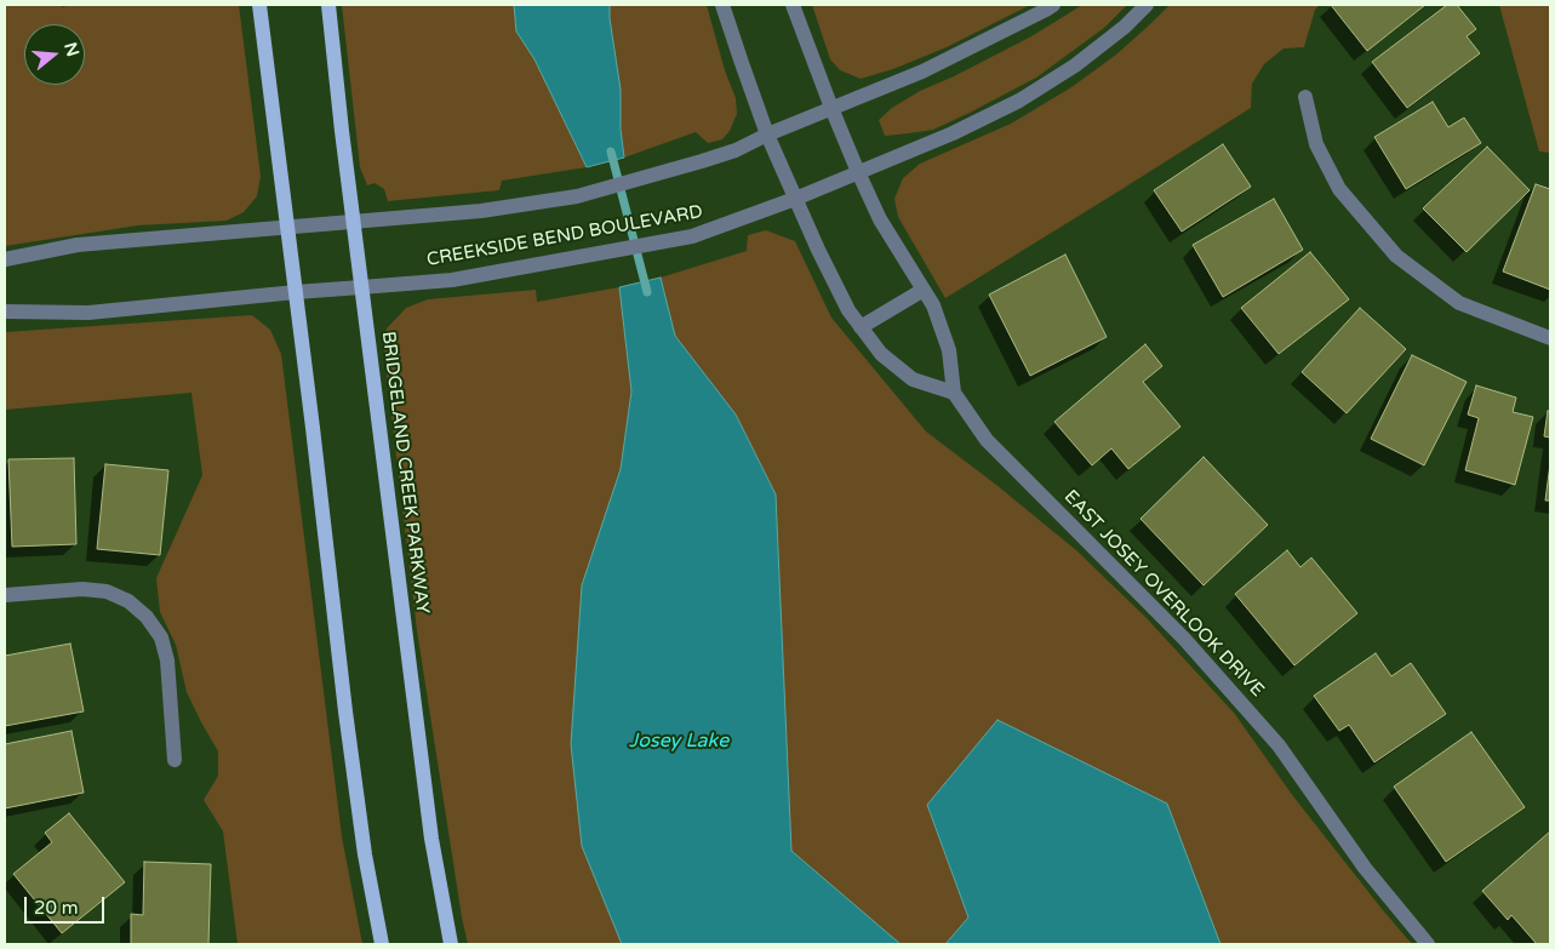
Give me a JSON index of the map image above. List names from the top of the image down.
{
  "streets": {
    "main road": ["BRIDGELAND CREEK PARKWAY"],
    "street": ["CREEKSIDE BEND BOULEVARD", "EAST JOSEY OVERLOOK DRIVE"]
  },
  "crossings": [
    ["CREEKSIDE BEND BOULEVARD", "BRIDGELAND CREEK PARKWAY"],
    ["CREEKSIDE BEND BOULEVARD", "EAST JOSEY OVERLOOK DRIVE"]
  ],
  "water": ["Josey Lake"],
  "scale_bar": "20 m",
  "north": "right"
}
